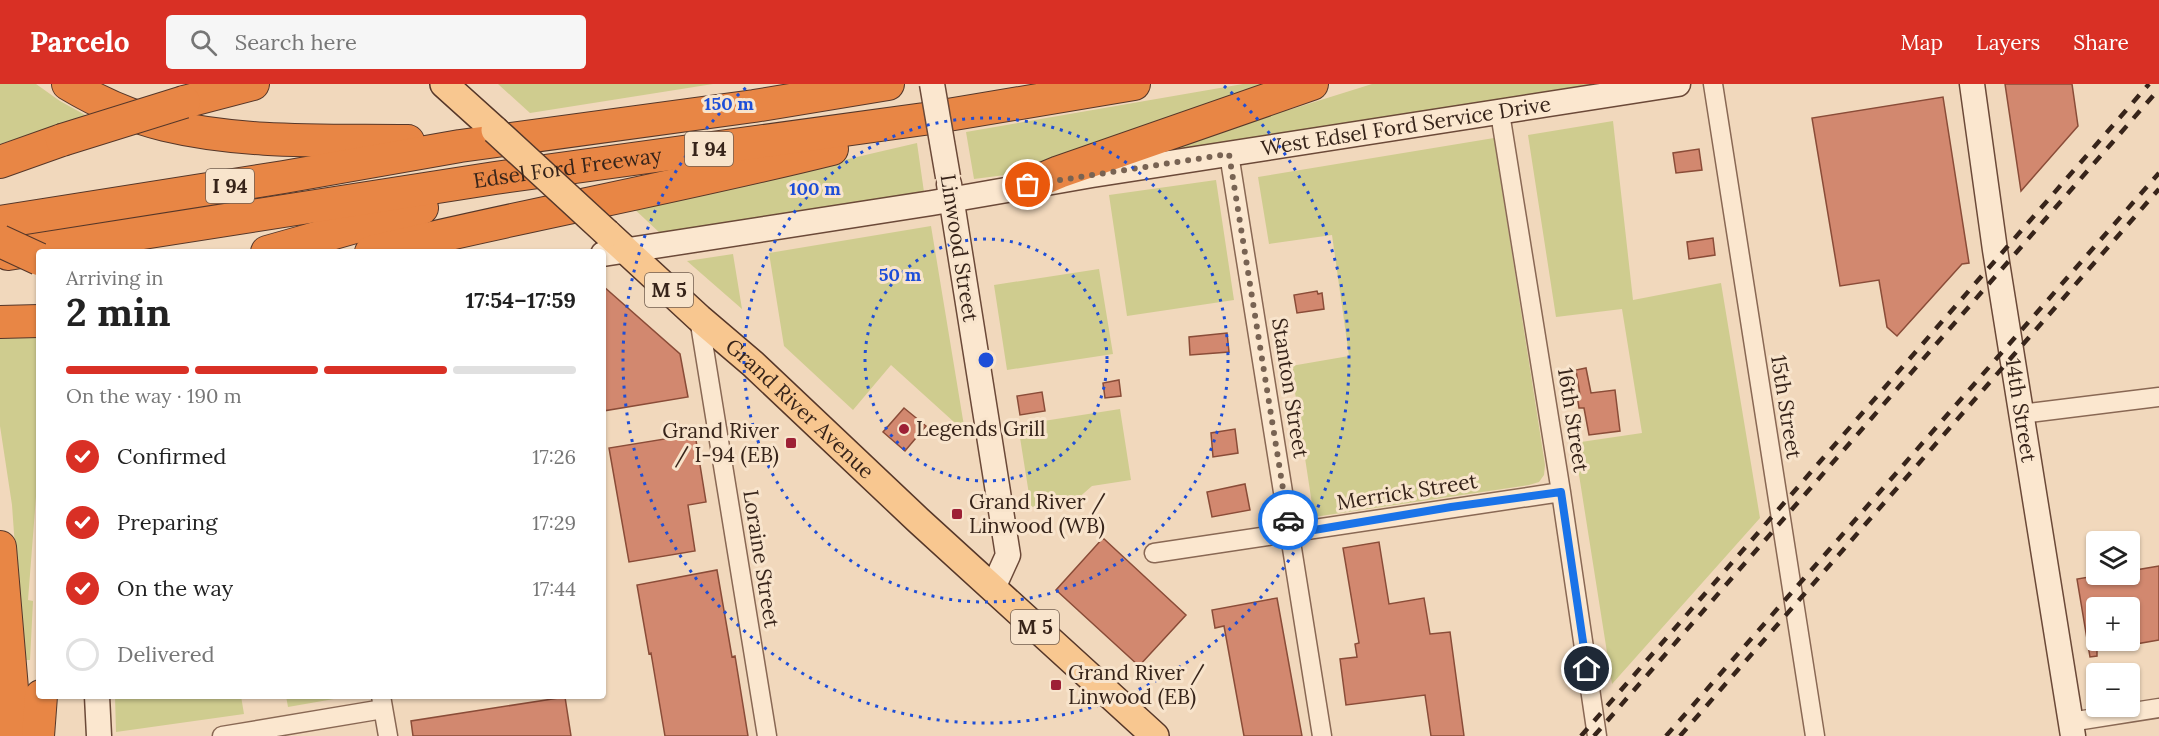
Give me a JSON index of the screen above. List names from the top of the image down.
{
  "streets": {
    "highway": ["I 94", "Edsel Ford Freeway"],
    "main road": ["M 5", "Grand River Avenue"],
    "street": [
      "West Edsel Ford Service Drive",
      "Linwood Street",
      "Stanton Street",
      "15th Street",
      "14th Street",
      "16th Street",
      "Merrick Street",
      "Loraine Street"
    ]
  },
  "crossings": [
    ["West Edsel Ford Service Drive", "Linwood Street"],
    ["West Edsel Ford Service Drive", "Stanton Street"],
    ["West Edsel Ford Service Drive", "Grand River Avenue"],
    ["West Edsel Ford Service Drive", "16th Street"],
    ["Linwood Street", "Grand River Avenue"],
    ["Stanton Street", "Merrick Street"],
    ["Grand River Avenue", "Loraine Street"],
    ["16th Street", "Merrick Street"]
  ],
  "places": {
    "other": ["Legends Grill"],
    "transit": ["Grand River / I-94 (EB)", "Grand River / Linwood (WB)", "Grand River / Linwood (EB)"]
  },
  "page": {
    "header": "Parcelo",
    "search": "Search here",
    "nav": ["Map", "Layers", "Share"],
    "heading": ["2 min", "Arriving in", "17:54–17:59"],
    "bar": "On the way · 190 m",
    "list": [
      ["Confirmed", "17:26"],
      ["Preparing", "17:29"],
      ["On the way", "17:44"],
      "Delivered"
    ],
    "map_buttons": ["+", "−"]
  },
  "rings": ["150 m", "100 m", "50 m"]
}
